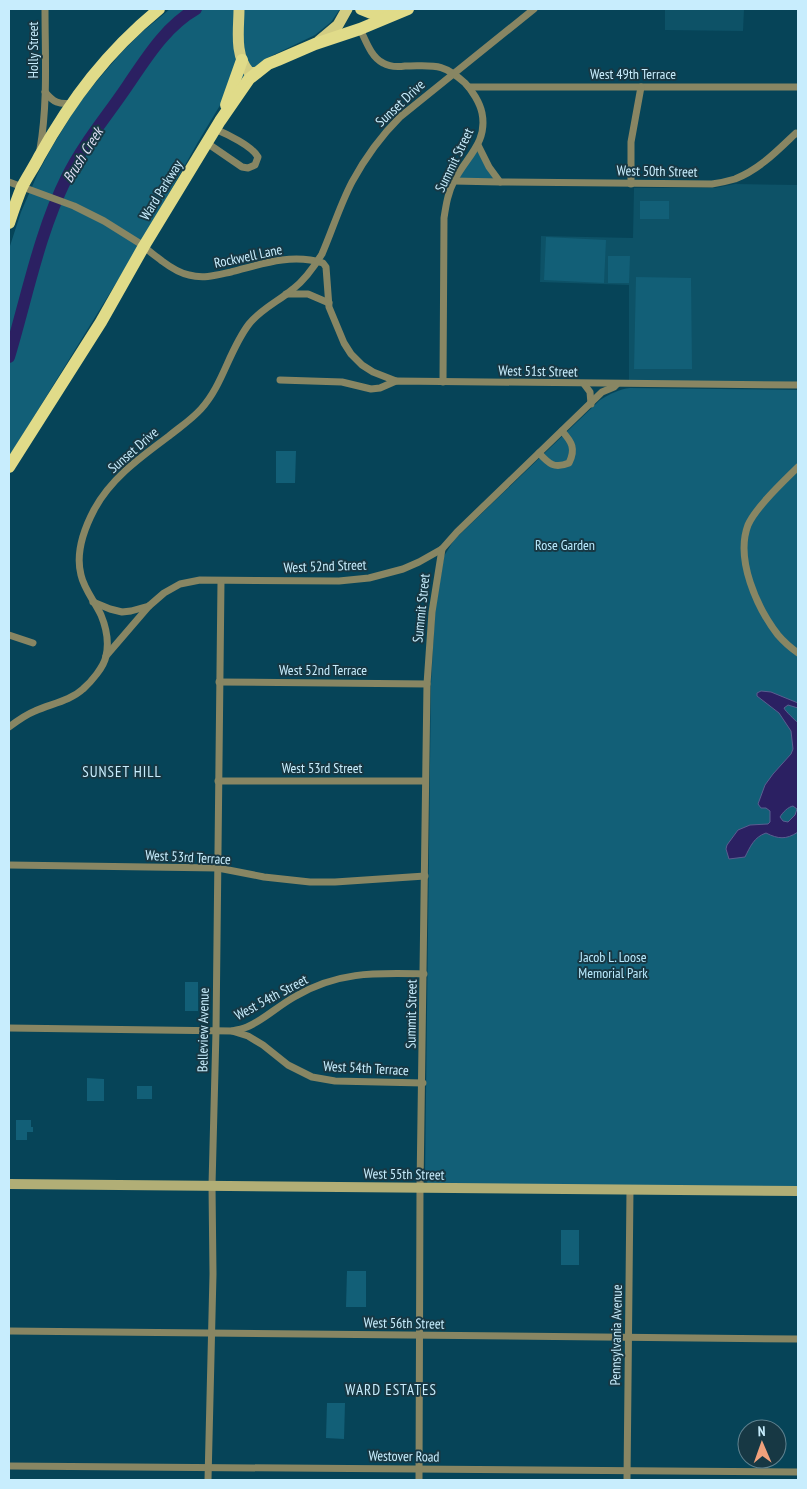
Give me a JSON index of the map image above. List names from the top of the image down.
{
  "streets": {
    "highway": ["Ward Parkway"],
    "main road": ["West 55th Street"],
    "street": [
      "Holly Street",
      "West 49th Terrace",
      "Sunset Drive",
      "Summit Street",
      "West 50th Street",
      "Rockwell Lane",
      "West 51st Street",
      "West 52nd Street",
      "West 52nd Terrace",
      "West 53rd Street",
      "West 53rd Terrace",
      "West 54th Street",
      "Belleview Avenue",
      "West 54th Terrace",
      "West 56th Street",
      "Pennsylvania Avenue",
      "Westover Road"
    ]
  },
  "crossings": [
    ["West 49th Terrace", "Summit Street"],
    ["Sunset Drive", "Summit Street"],
    ["Sunset Drive", "Rockwell Lane"],
    ["Sunset Drive", "West 52nd Street"],
    ["Summit Street", "West 50th Street"],
    ["Summit Street", "Ward Parkway"],
    ["Summit Street", "West 51st Street"],
    ["Summit Street", "West 52nd Street"],
    ["Summit Street", "West 52nd Terrace"],
    ["Summit Street", "West 53rd Street"],
    ["Summit Street", "West 53rd Terrace"],
    ["Summit Street", "West 54th Street"],
    ["Summit Street", "West 54th Terrace"],
    ["Summit Street", "West 55th Street"],
    ["Summit Street", "West 56th Street"],
    ["Summit Street", "Westover Road"],
    ["Ward Parkway", "Rockwell Lane"],
    ["West 51st Street", "West 52nd Street"],
    ["West 52nd Street", "Belleview Avenue"],
    ["West 52nd Terrace", "Belleview Avenue"],
    ["West 53rd Street", "Belleview Avenue"],
    ["West 53rd Terrace", "Belleview Avenue"],
    ["West 54th Street", "Belleview Avenue"],
    ["West 54th Street", "West 54th Terrace"],
    ["Belleview Avenue", "West 55th Street"],
    ["Belleview Avenue", "West 56th Street"],
    ["Belleview Avenue", "Westover Road"],
    ["West 55th Street", "Pennsylvania Avenue"],
    ["West 56th Street", "Pennsylvania Avenue"],
    ["Pennsylvania Avenue", "Westover Road"]
  ],
  "districts": ["SUNSET HILL", "WARD ESTATES"],
  "water": ["Brush Creek"],
  "parks": ["Rose Garden", "Jacob L. Loose Memorial Park"],
  "north": "top"
}
